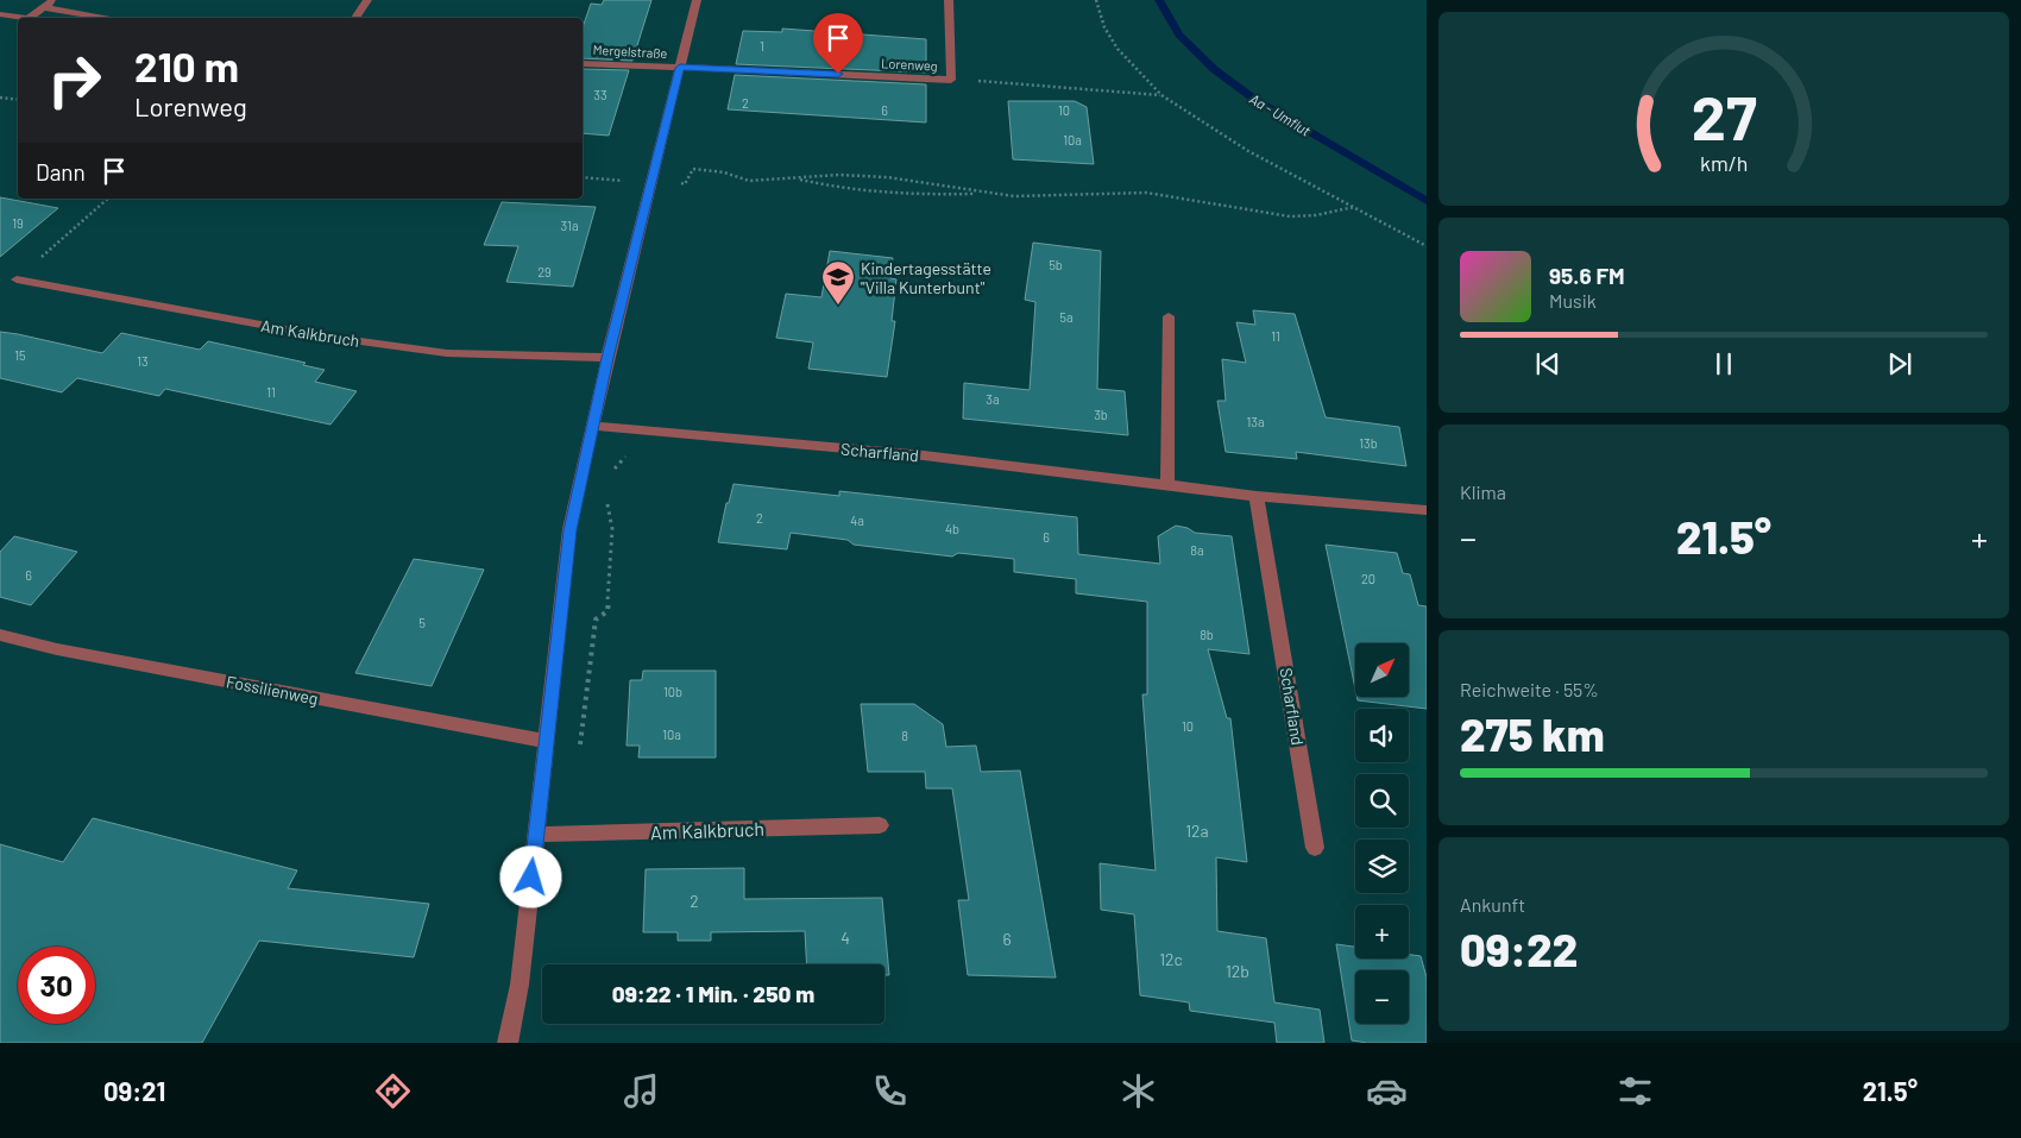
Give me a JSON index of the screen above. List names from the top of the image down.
{
  "streets": {
    "street": [
      "Mergelstraße",
      "Lorenweg",
      "Am Kalkbruch",
      "Scharfland",
      "Fossilienweg"
    ]
  },
  "crossings": [
    ["Mergelstraße", "Lorenweg"]
  ],
  "water": ["Aa - Umflut"],
  "places": {
    "school or university": ["Kindertagesstätte \"Villa Kunterbunt\""]
  },
  "house_numbers": [
    "1",
    "33",
    "2",
    "6",
    "10",
    "10a",
    "19",
    "31a",
    "5b",
    "29",
    "5a",
    "11",
    "15",
    "13",
    "11",
    "3a",
    "3b",
    "13a",
    "13b",
    "2",
    "4a",
    "4b",
    "6",
    "8a",
    "6",
    "20",
    "5",
    "8b",
    "10b",
    "10",
    "10a",
    "8",
    "12a",
    "2",
    "4",
    "6",
    "12c",
    "12b"
  ],
  "north": "top right",
  "page": {
    "turn": ["210 m", "Lorenweg"],
    "then": "Dann",
    "song": ["95.6 FM", "Musik"],
    "tile": [
      "Klima",
      ["Reichweite · 55%", "275 km"],
      ["Ankunft", "09:22"]
    ],
    "heat": ["−", "21.5°", "+"],
    "map_buttons": ["+", "−"],
    "limit": "30",
    "trip": "09:22 · 1 Min. · 250 m",
    "tabs": ["09:21", "21.5°"],
    "gauge": ["27", "km/h"]
  }
}
